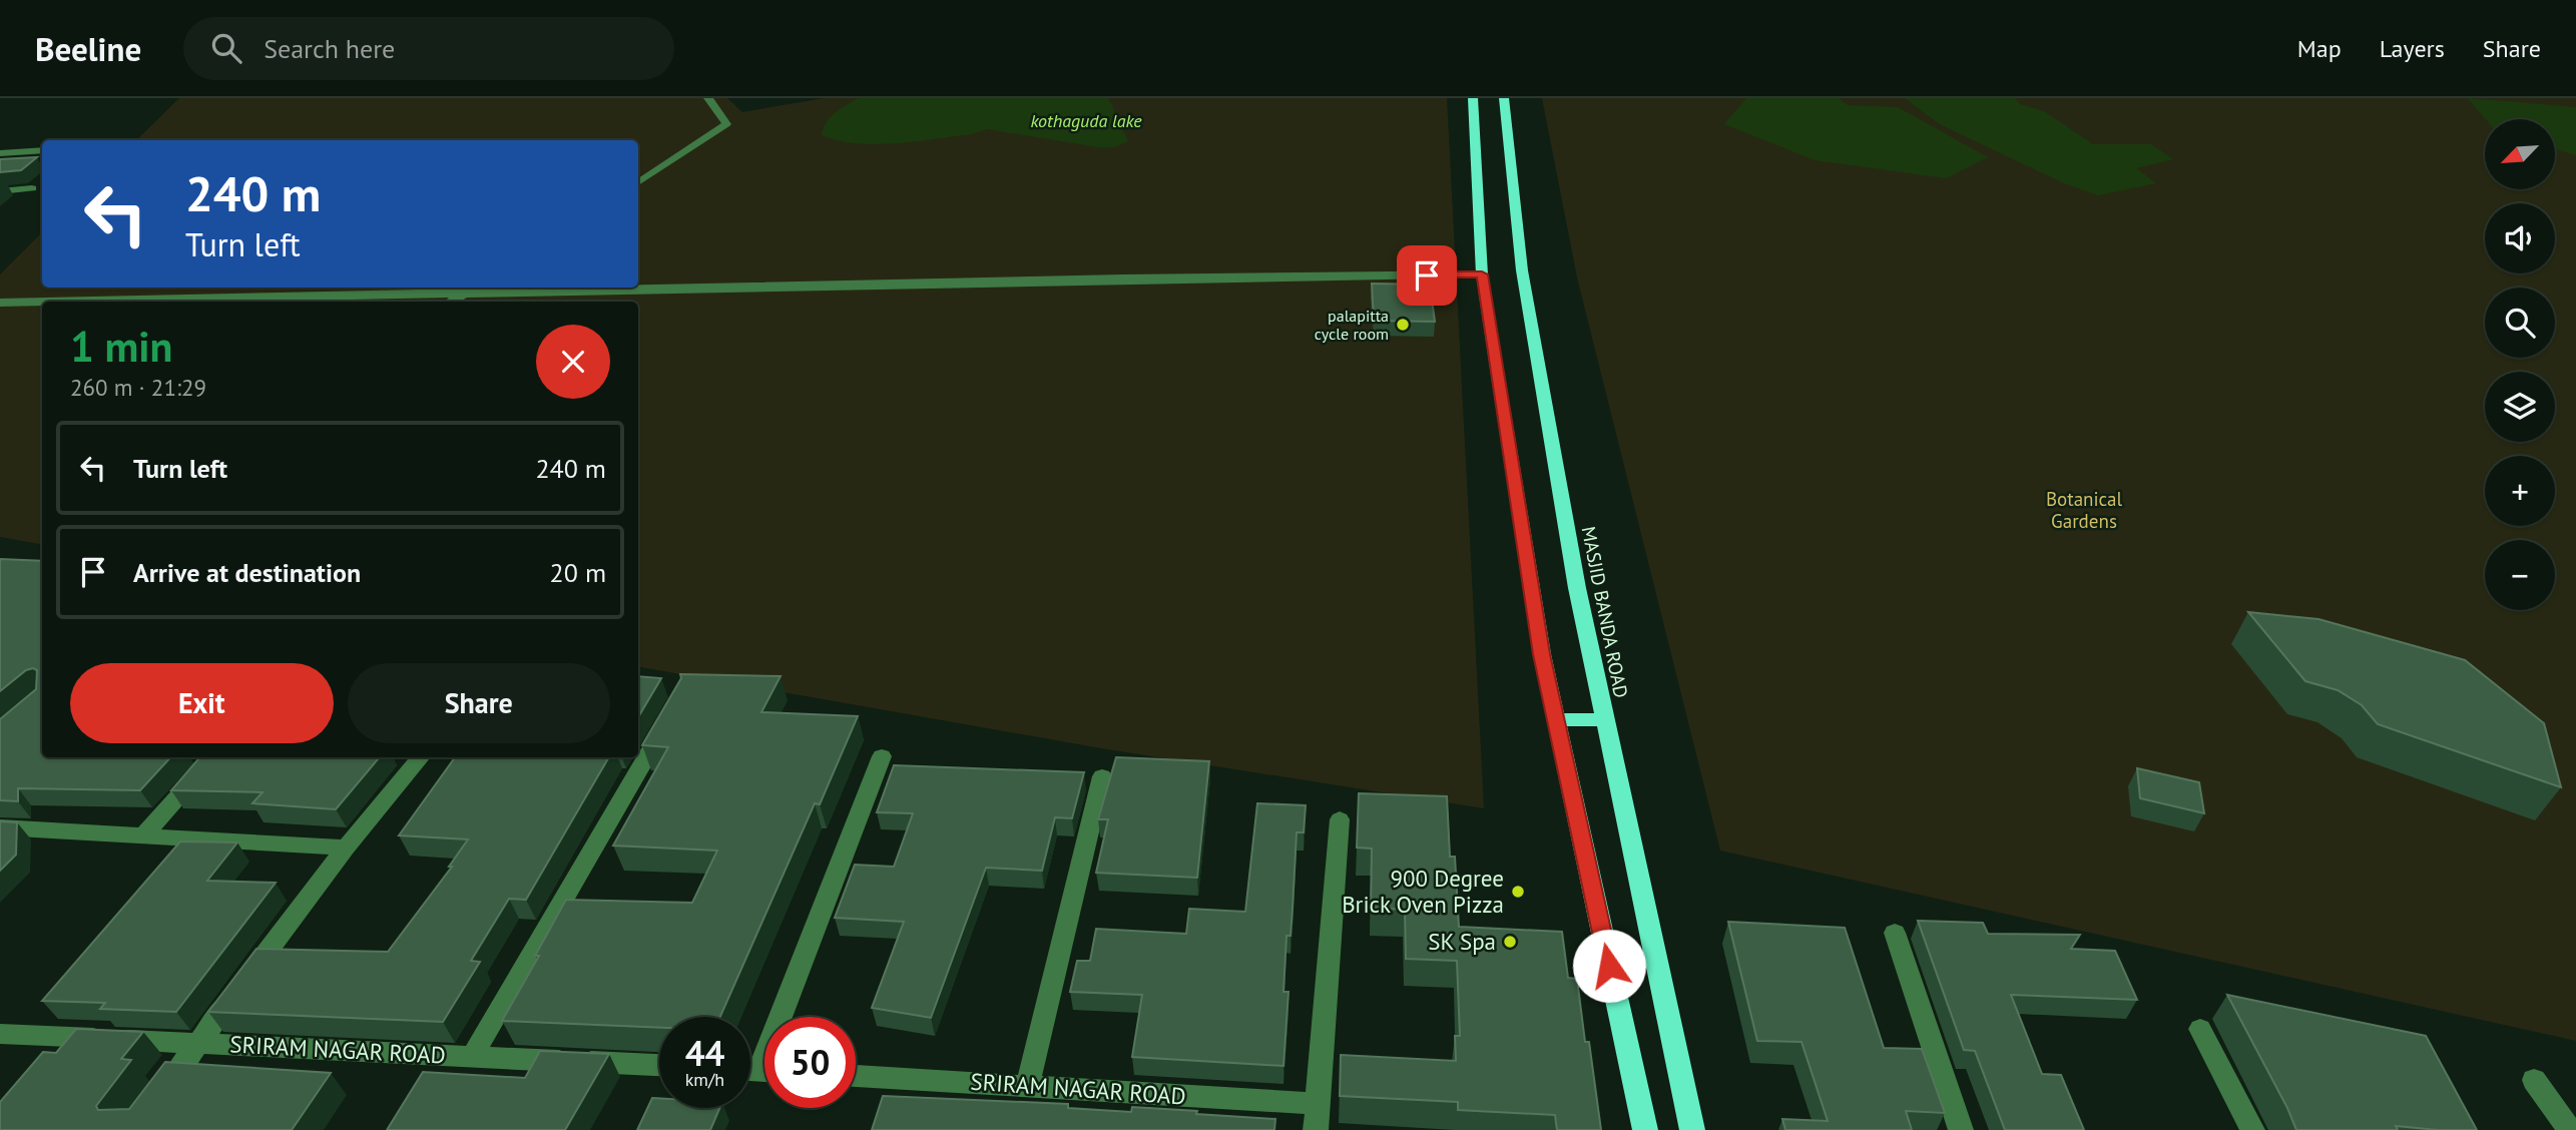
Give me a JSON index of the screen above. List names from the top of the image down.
{
  "streets": {
    "main road": ["MASJID BANDA ROAD"],
    "street": ["SRIRAM NAGAR ROAD"]
  },
  "water": ["kothaguda lake"],
  "parks": ["Botanical Gardens"],
  "places": ["palapitta cycle room", "900 Degree Brick Oven Pizza", "SK Spa"],
  "north": "bottom left",
  "page": {
    "header": "Beeline",
    "search": "Search here",
    "nav": ["Map", "Layers", "Share"],
    "map_buttons": ["+", "−"],
    "turn": ["240 m", "Turn left"],
    "heading": ["1 min", "260 m · 21:29"],
    "list": [
      {
        "name": "Turn left",
        "value": "240 m"
      },
      {
        "name": "Arrive at destination",
        "value": "20 m"
      }
    ],
    "buttons": ["Exit", "Share"],
    "speed": "44 km/h",
    "limit": "50"
  }
}
